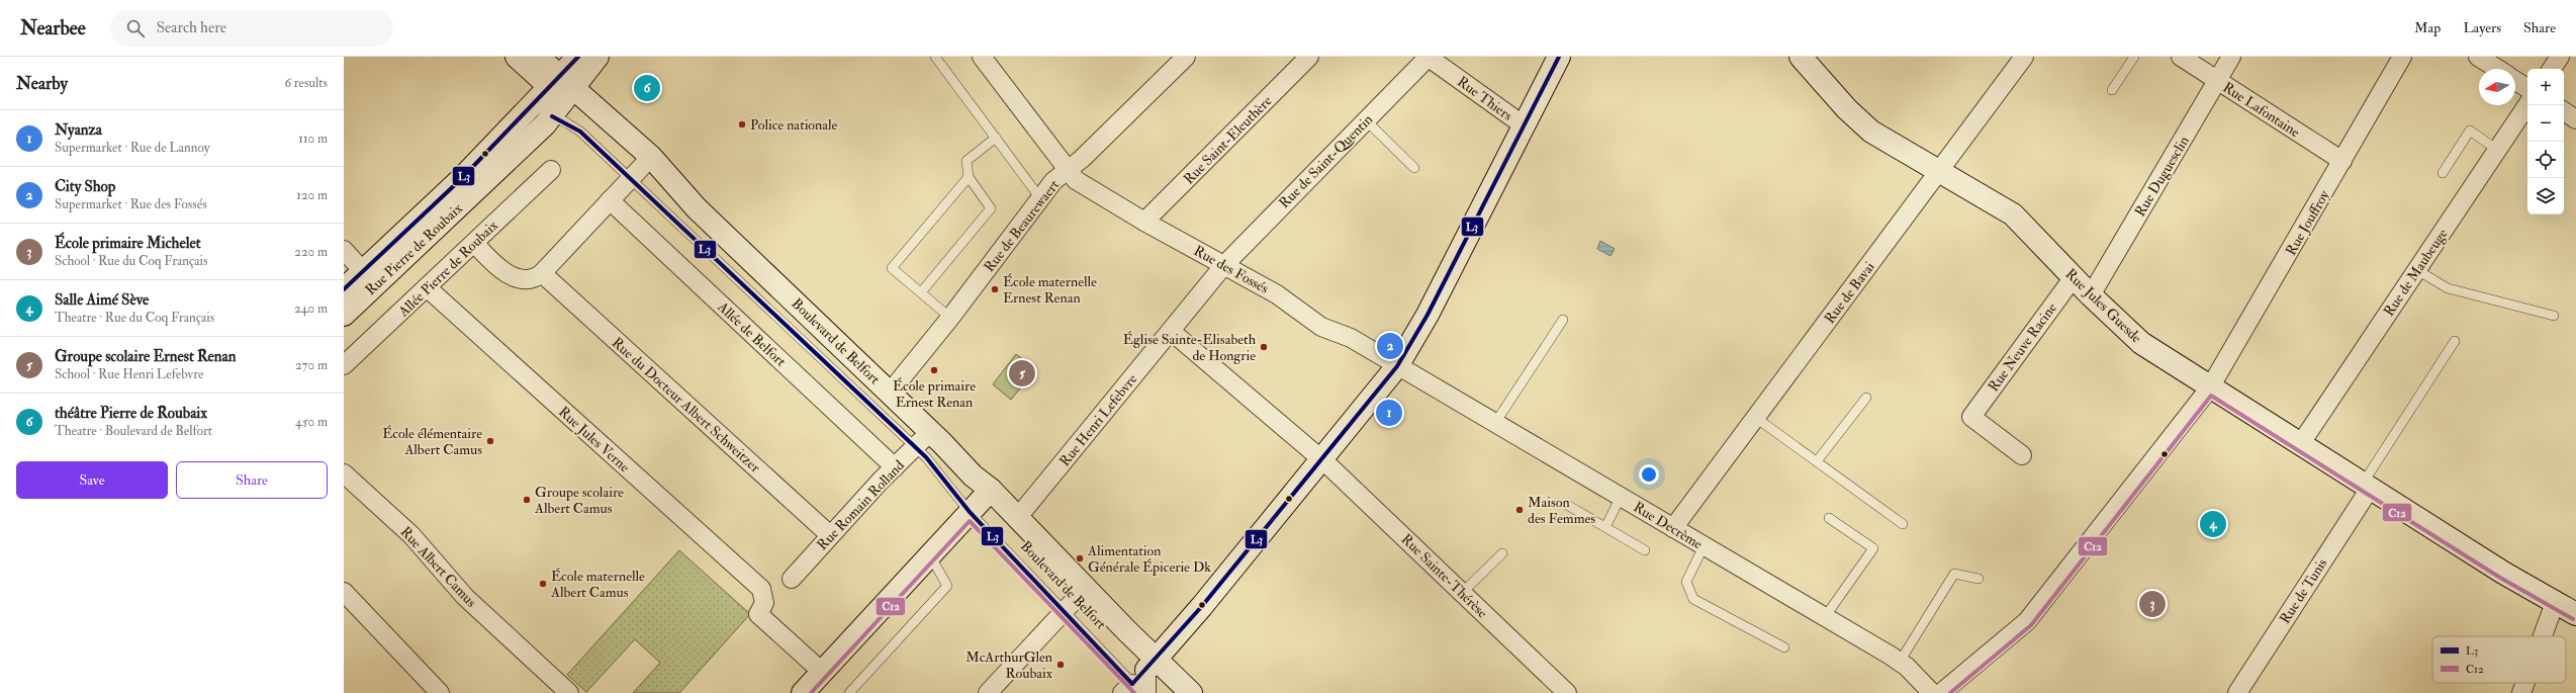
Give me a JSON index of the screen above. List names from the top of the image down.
{
  "streets": {
    "main road": ["Rue Pierre de Roubaix", "Rue Jules Guesde", "Boulevard de Belfort"],
    "street": [
      "Rue Thiers",
      "Rue Lafontaine",
      "Rue Saint-Eleuthère",
      "Rue de Saint-Quentin",
      "Rue Duguesclin",
      "Rue Jouffroy",
      "Rue de Beaurewaert",
      "Allée Pierre de Roubaix",
      "Rue des Fossés",
      "Rue de Maubeuge",
      "Rue de Bavai",
      "Allée de Belfort",
      "Rue Neuve Racine",
      "Rue du Docteur Albert Schweitzer",
      "Rue Henri Lefebvre",
      "Rue Jules Verne",
      "Rue Romain Rolland",
      "Rue Decrème",
      "Rue Albert Camus",
      "Rue Sainte-Thérèse",
      "Rue de Tunis"
    ]
  },
  "crossings": [
    ["Rue Thiers", "Rue de Saint-Quentin"],
    ["Rue Lafontaine", "Rue Duguesclin"],
    ["Rue Lafontaine", "Rue Jouffroy"],
    ["Rue Saint-Eleuthère", "Rue des Fossés"],
    ["Rue de Saint-Quentin", "Rue des Fossés"],
    ["Rue de Saint-Quentin", "Rue Henri Lefebvre"],
    ["Rue Duguesclin", "Rue Jules Guesde"],
    ["Rue Jouffroy", "Rue Jules Guesde"],
    ["Rue de Beaurewaert", "Rue des Fossés"],
    ["Rue de Beaurewaert", "Boulevard de Belfort"],
    ["Rue Pierre de Roubaix", "Boulevard de Belfort"],
    ["Allée Pierre de Roubaix", "Rue Jules Verne"],
    ["Rue des Fossés", "Rue Henri Lefebvre"],
    ["Rue des Fossés", "Rue Decrème"],
    ["Rue de Maubeuge", "Rue Jules Guesde"],
    ["Rue de Bavai", "Rue Jules Guesde"],
    ["Rue de Bavai", "Rue Decrème"],
    ["Rue Jules Guesde", "Rue Neuve Racine"],
    ["Rue Jules Guesde", "Rue de Tunis"],
    ["Allée de Belfort", "Rue Romain Rolland"],
    ["Boulevard de Belfort", "Rue Henri Lefebvre"],
    ["Boulevard de Belfort", "Rue Romain Rolland"],
    ["Rue du Docteur Albert Schweitzer", "Rue Romain Rolland"],
    ["Rue Henri Lefebvre", "Rue Sainte-Thérèse"]
  ],
  "places": [
    "Police nationale",
    "École maternelle Ernest Renan",
    "Église Sainte-Elisabeth de Hongrie",
    "École primaire Ernest Renan",
    "École élémentaire Albert Camus",
    "Groupe scolaire Albert Camus",
    "Maison des Femmes",
    "Alimentation Générale Épicerie Dk",
    "École maternelle Albert Camus",
    "McArthurGlen Roubaix"
  ],
  "lines": ["transit line L3", "transit line C12"],
  "legend": ["L3", "C12"],
  "north": "left",
  "page": {
    "header": "Nearbee",
    "search": "Search here",
    "nav": ["Map", "Layers", "Share"],
    "heading": ["Nearby", "6 results"],
    "map_buttons": ["+", "−"],
    "pins": [
      "6",
      "2",
      "5",
      "1",
      "4",
      "3"
    ],
    "list": [
      {
        "mark": "1",
        "name": "Nyanza",
        "note": "Supermarket · Rue de Lannoy",
        "value": "110 m"
      },
      {
        "mark": "2",
        "name": "City Shop",
        "note": "Supermarket · Rue des Fossés",
        "value": "120 m"
      },
      {
        "mark": "3",
        "name": "École primaire Michelet",
        "note": "School · Rue du Coq Français",
        "value": "220 m"
      },
      {
        "mark": "4",
        "name": "Salle Aimé Sève",
        "note": "Theatre · Rue du Coq Français",
        "value": "240 m"
      },
      {
        "mark": "5",
        "name": "Groupe scolaire Ernest Renan",
        "note": "School · Rue Henri Lefebvre",
        "value": "270 m"
      },
      {
        "mark": "6",
        "name": "théâtre Pierre de Roubaix",
        "note": "Theatre · Boulevard de Belfort",
        "value": "450 m"
      }
    ],
    "buttons": ["Save", "Share"]
  }
}
